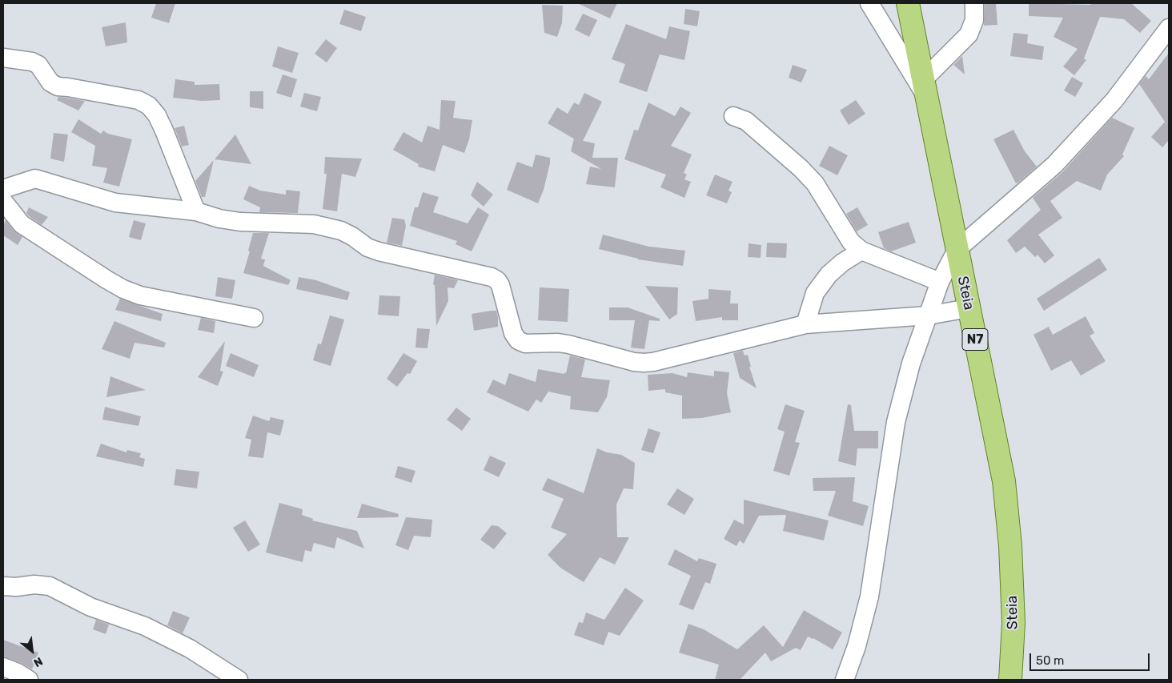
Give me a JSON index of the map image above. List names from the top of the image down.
{
  "streets": {
    "main road": ["Steia", "N7"]
  },
  "scale_bar": "50 m",
  "north": "bottom right"
}
